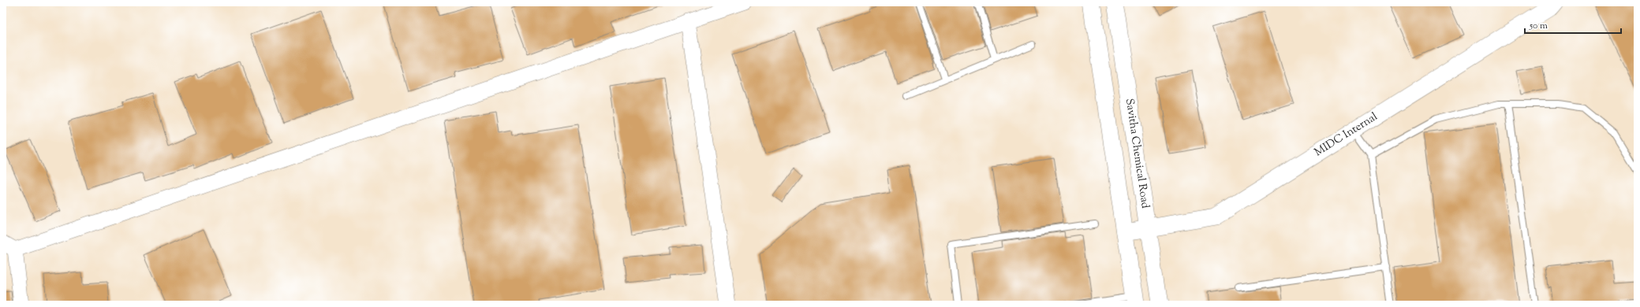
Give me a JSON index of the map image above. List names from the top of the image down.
{
  "streets": {
    "main road": ["MIDC Internal", "Savitha Chemical Road"]
  },
  "crossings": [
    ["MIDC Internal", "Savitha Chemical Road"]
  ],
  "scale_bar": "50 m"
}
